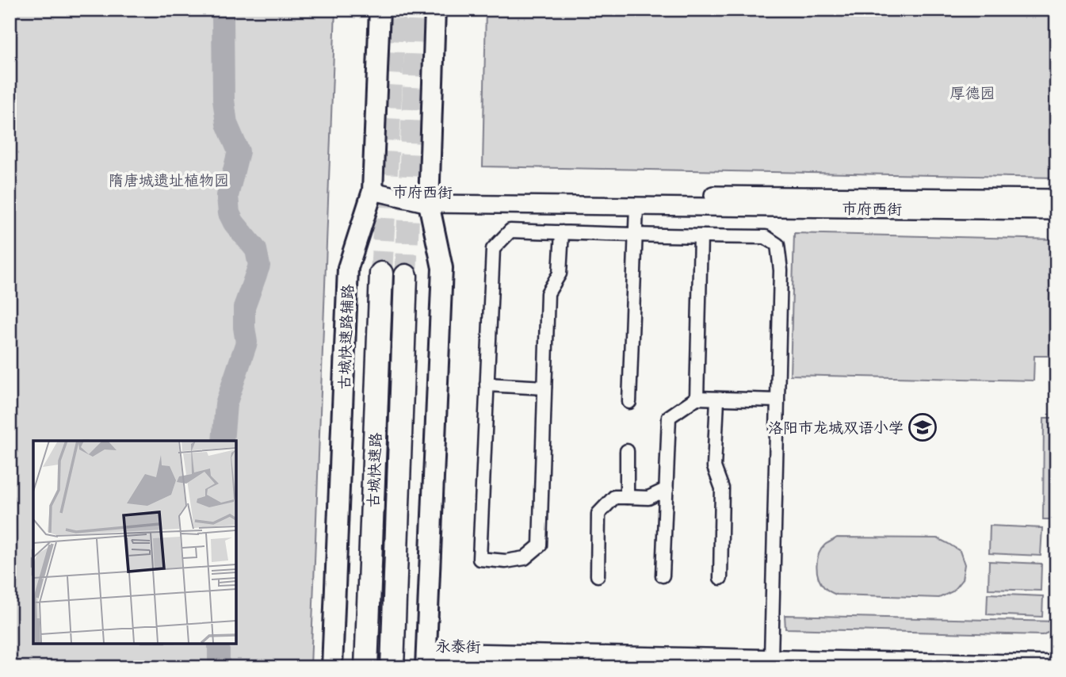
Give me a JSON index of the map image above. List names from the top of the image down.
{
  "streets": {
    "highway": ["古城快速路"],
    "main road": ["古城快速路辅路"],
    "street": ["市府西街", "永泰街"]
  },
  "crossings": [
    ["市府西街", "古城快速路辅路"]
  ],
  "parks": ["厚德园", "隋唐城遗址植物园"],
  "places": {
    "school or university": ["洛阳市龙城双语小学"]
  }
}
